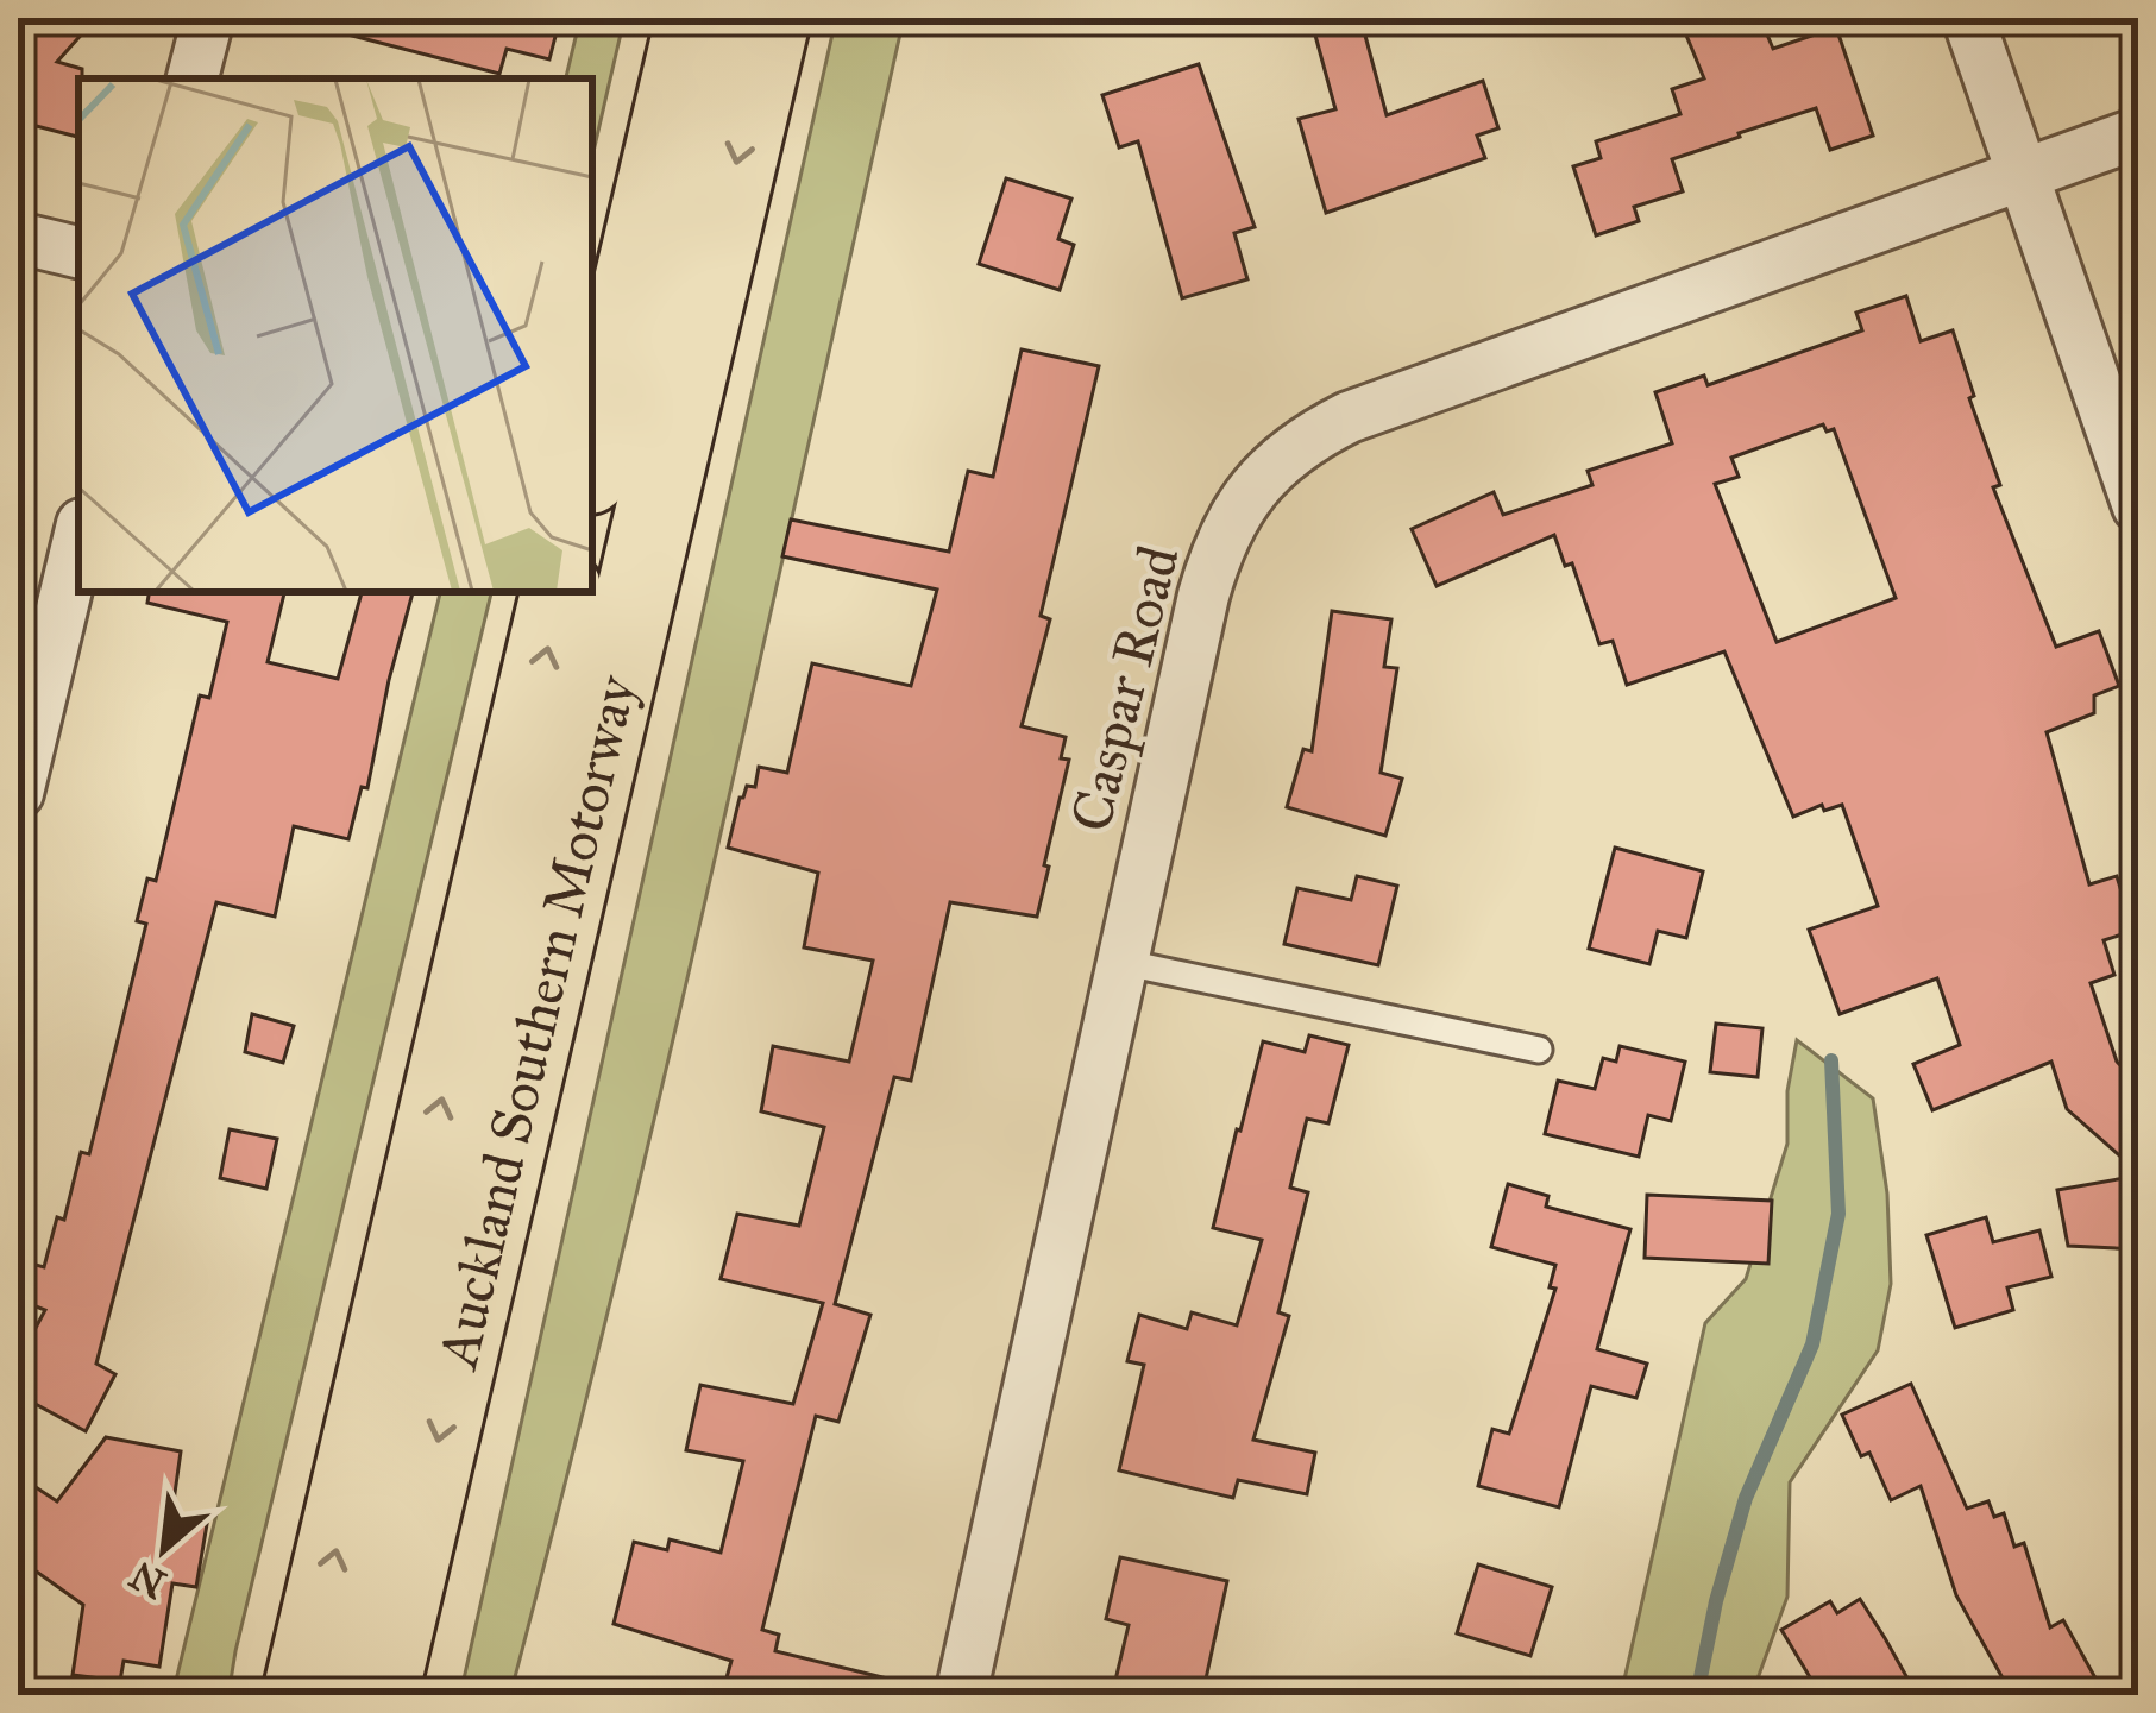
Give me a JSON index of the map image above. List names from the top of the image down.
{
  "streets": {
    "highway": ["Auckland Southern Motorway"],
    "street": ["Caspar Road"]
  },
  "north": "bottom left"
}
